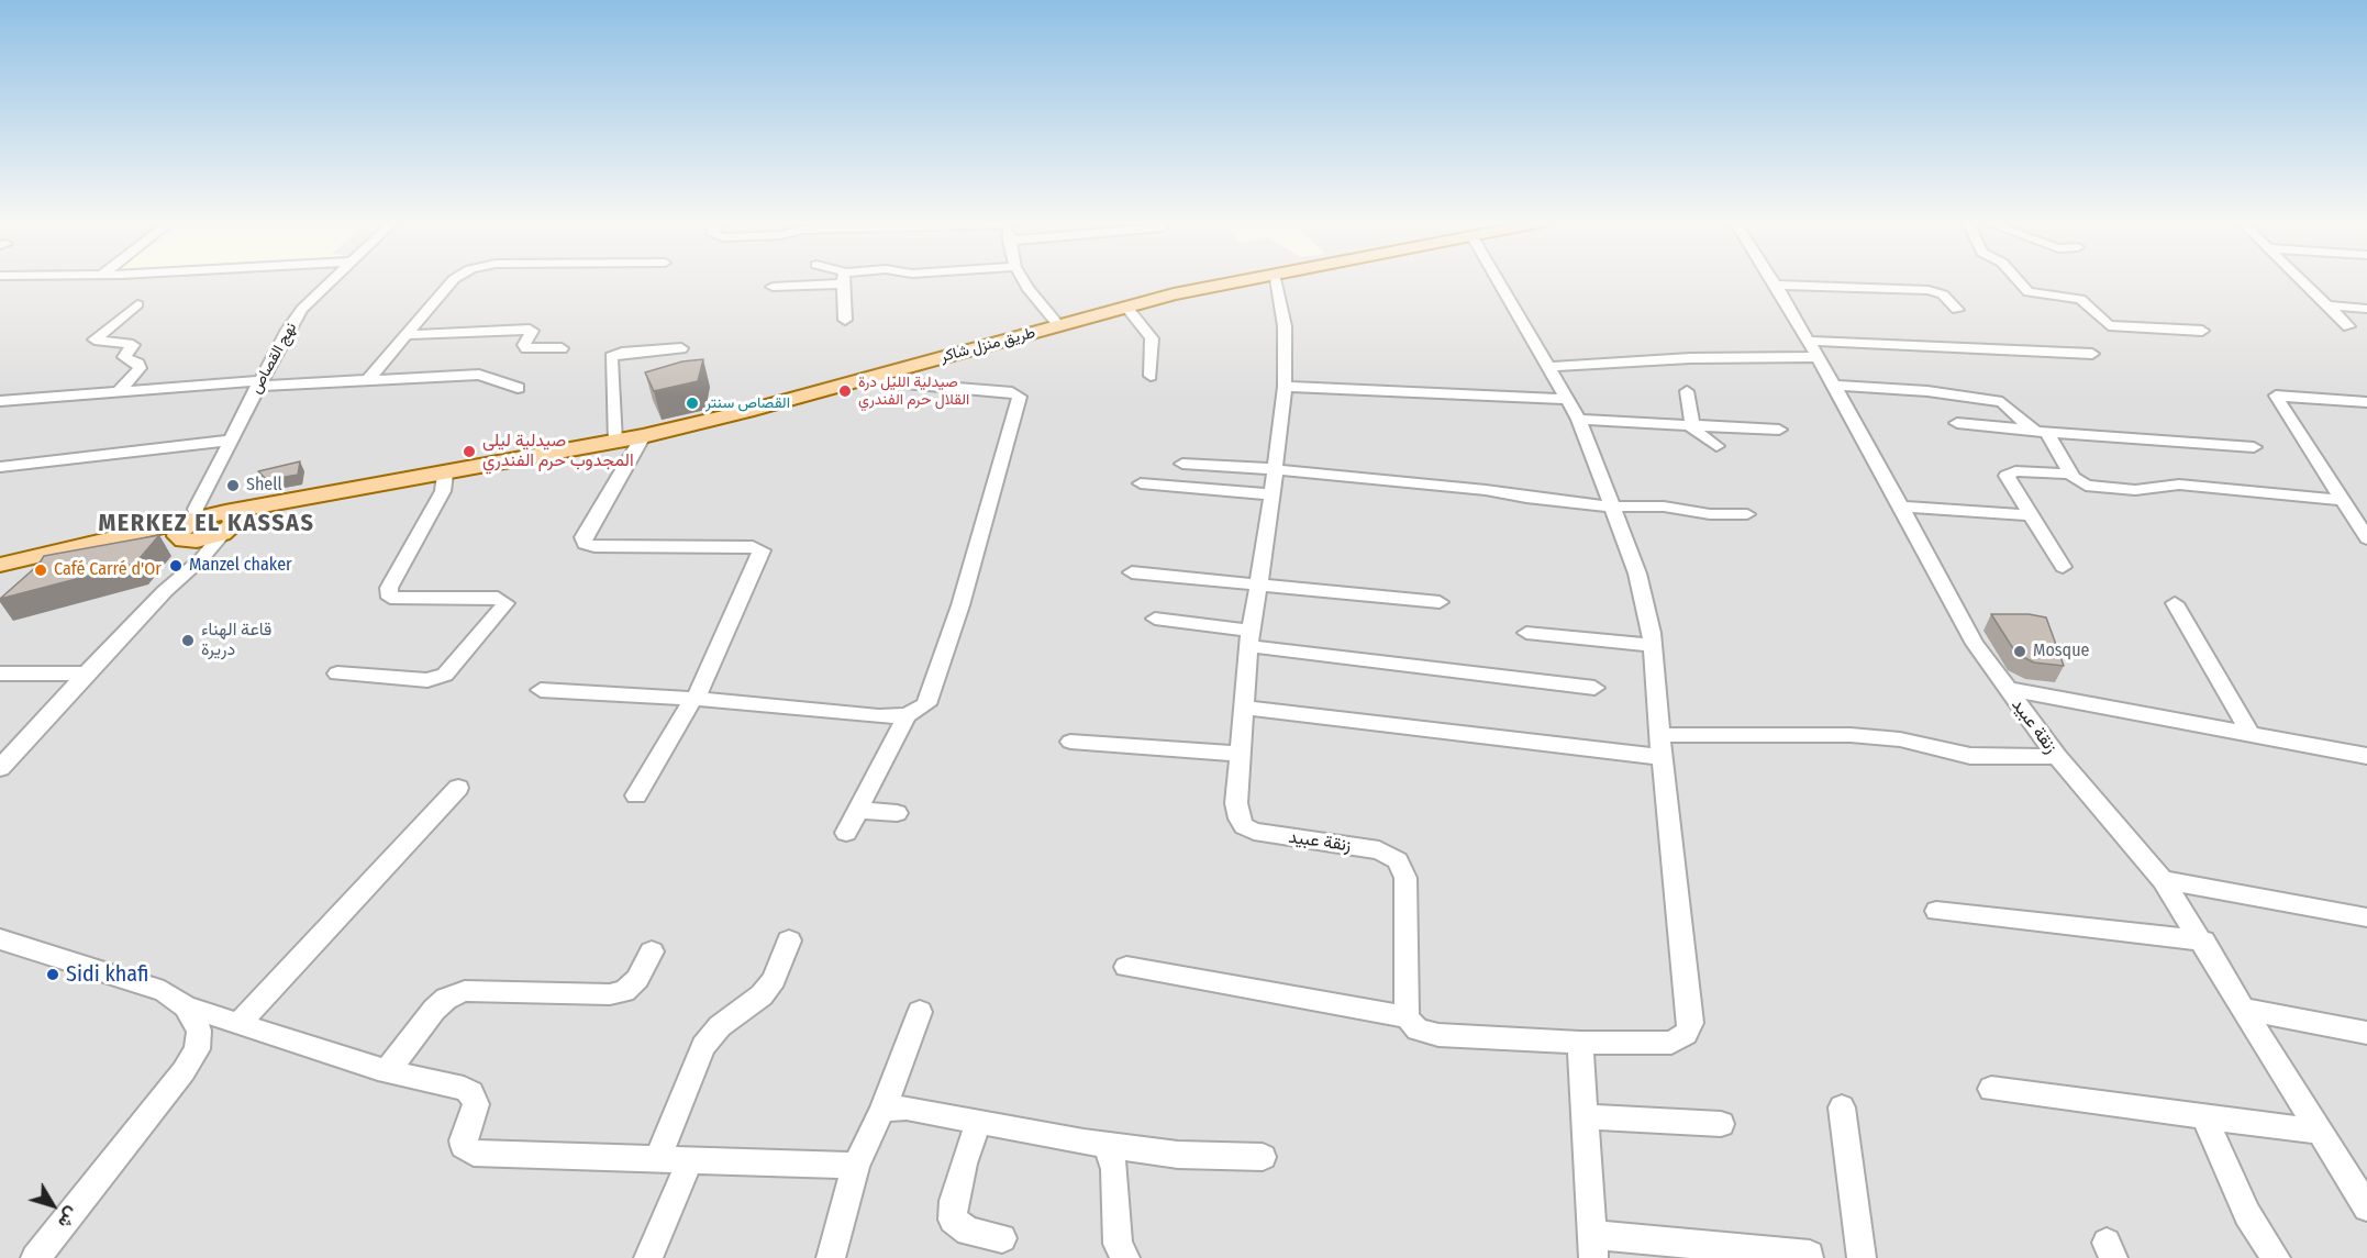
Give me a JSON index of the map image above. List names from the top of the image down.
{
  "streets": {
    "main road": ["طريق منزل شاكر"],
    "street": ["نهج القصاص", "زنقة عبيد"]
  },
  "crossings": [
    ["طريق منزل شاكر", "نهج القصاص"]
  ],
  "districts": ["MERKEZ EL KASSAS"],
  "places": [
    "صيدلية الليل درة القلال حرم الفندري",
    "القصاص سنتر",
    "صيدلية ليلى المجدوب حرم الفندري",
    "Shell",
    "Manzel chaker",
    "Café Carré d'Or",
    "قاعة الهناء دريرة",
    "Mosque",
    "Sidi khafi"
  ],
  "north": "bottom right"
}
